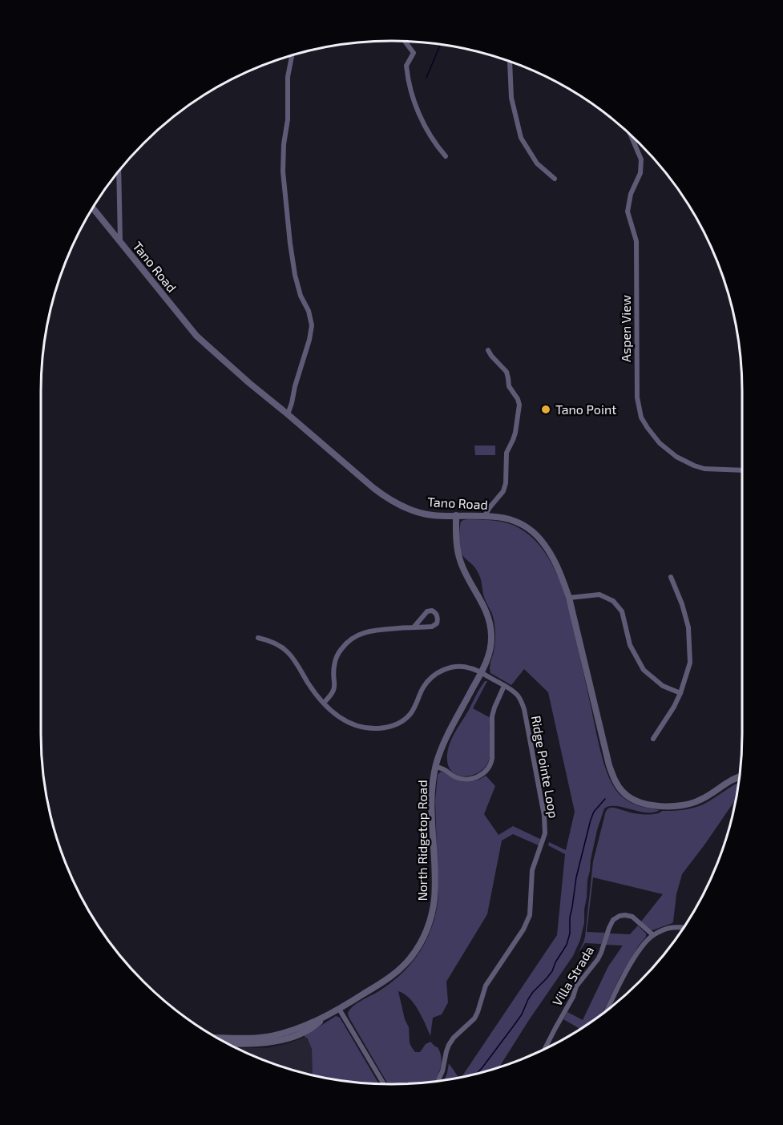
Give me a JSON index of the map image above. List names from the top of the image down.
{
  "streets": {
    "street": [
      "Tano Road",
      "Aspen View",
      "Ridge Pointe Loop",
      "North Ridgetop Road",
      "Villa Strada"
    ]
  },
  "crossings": [
    ["Tano Road", "North Ridgetop Road"],
    ["Ridge Pointe Loop", "North Ridgetop Road"]
  ],
  "places": ["Tano Point"]
}
